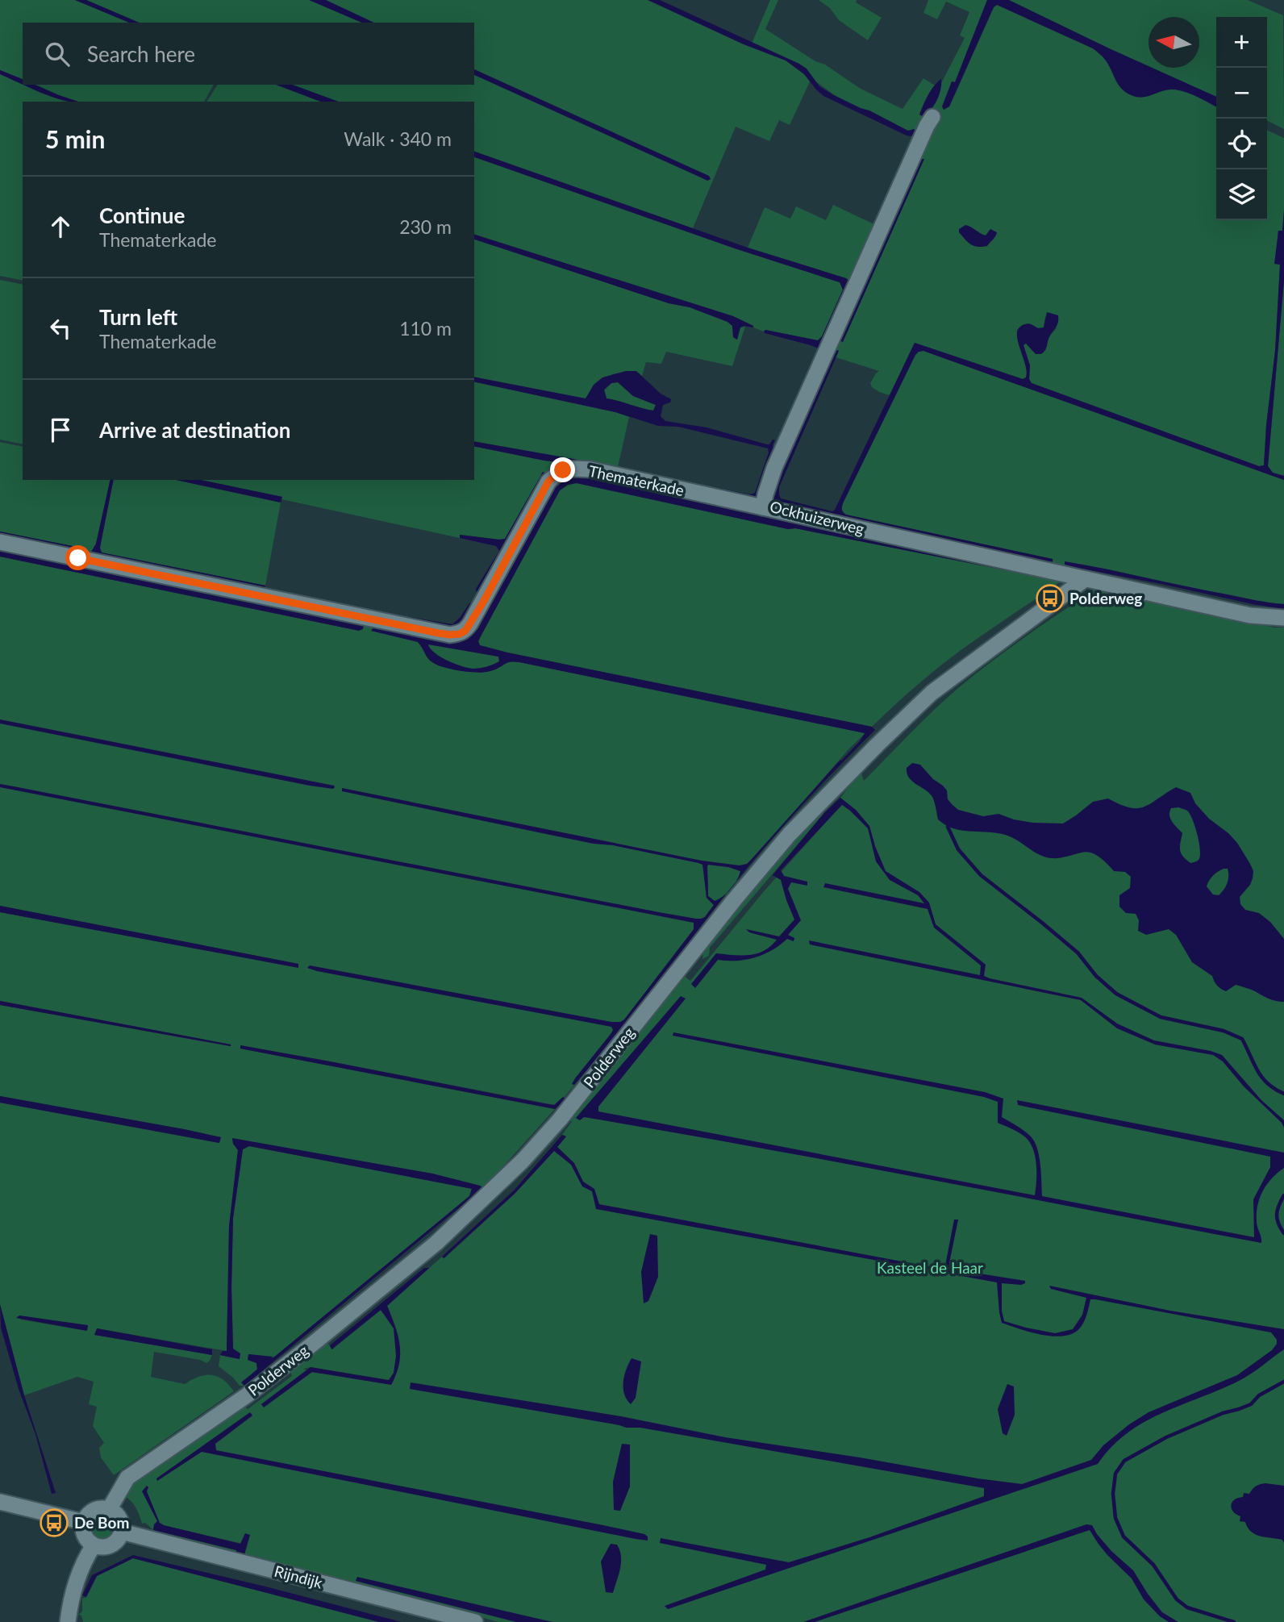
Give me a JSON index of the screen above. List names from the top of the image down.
{
  "streets": {
    "street": [
      "Thematerkade",
      "Ockhuizerweg",
      "Polderweg",
      "Rijndijk"
    ]
  },
  "crossings": [
    ["Thematerkade", "Ockhuizerweg"],
    ["Ockhuizerweg", "Polderweg"],
    ["Polderweg", "Rijndijk"]
  ],
  "parks": ["Kasteel de Haar"],
  "places": {
    "bus stop": ["Polderweg", "De Bom"]
  },
  "north": "left",
  "page": {
    "map_buttons": ["+", "−"],
    "search": "Search here",
    "heading": ["5 min", "Walk · 340 m"],
    "list": [
      ["Continue", "Thematerkade", "230 m"],
      ["Turn left", "Thematerkade", "110 m"],
      "Arrive at destination"
    ]
  }
}
